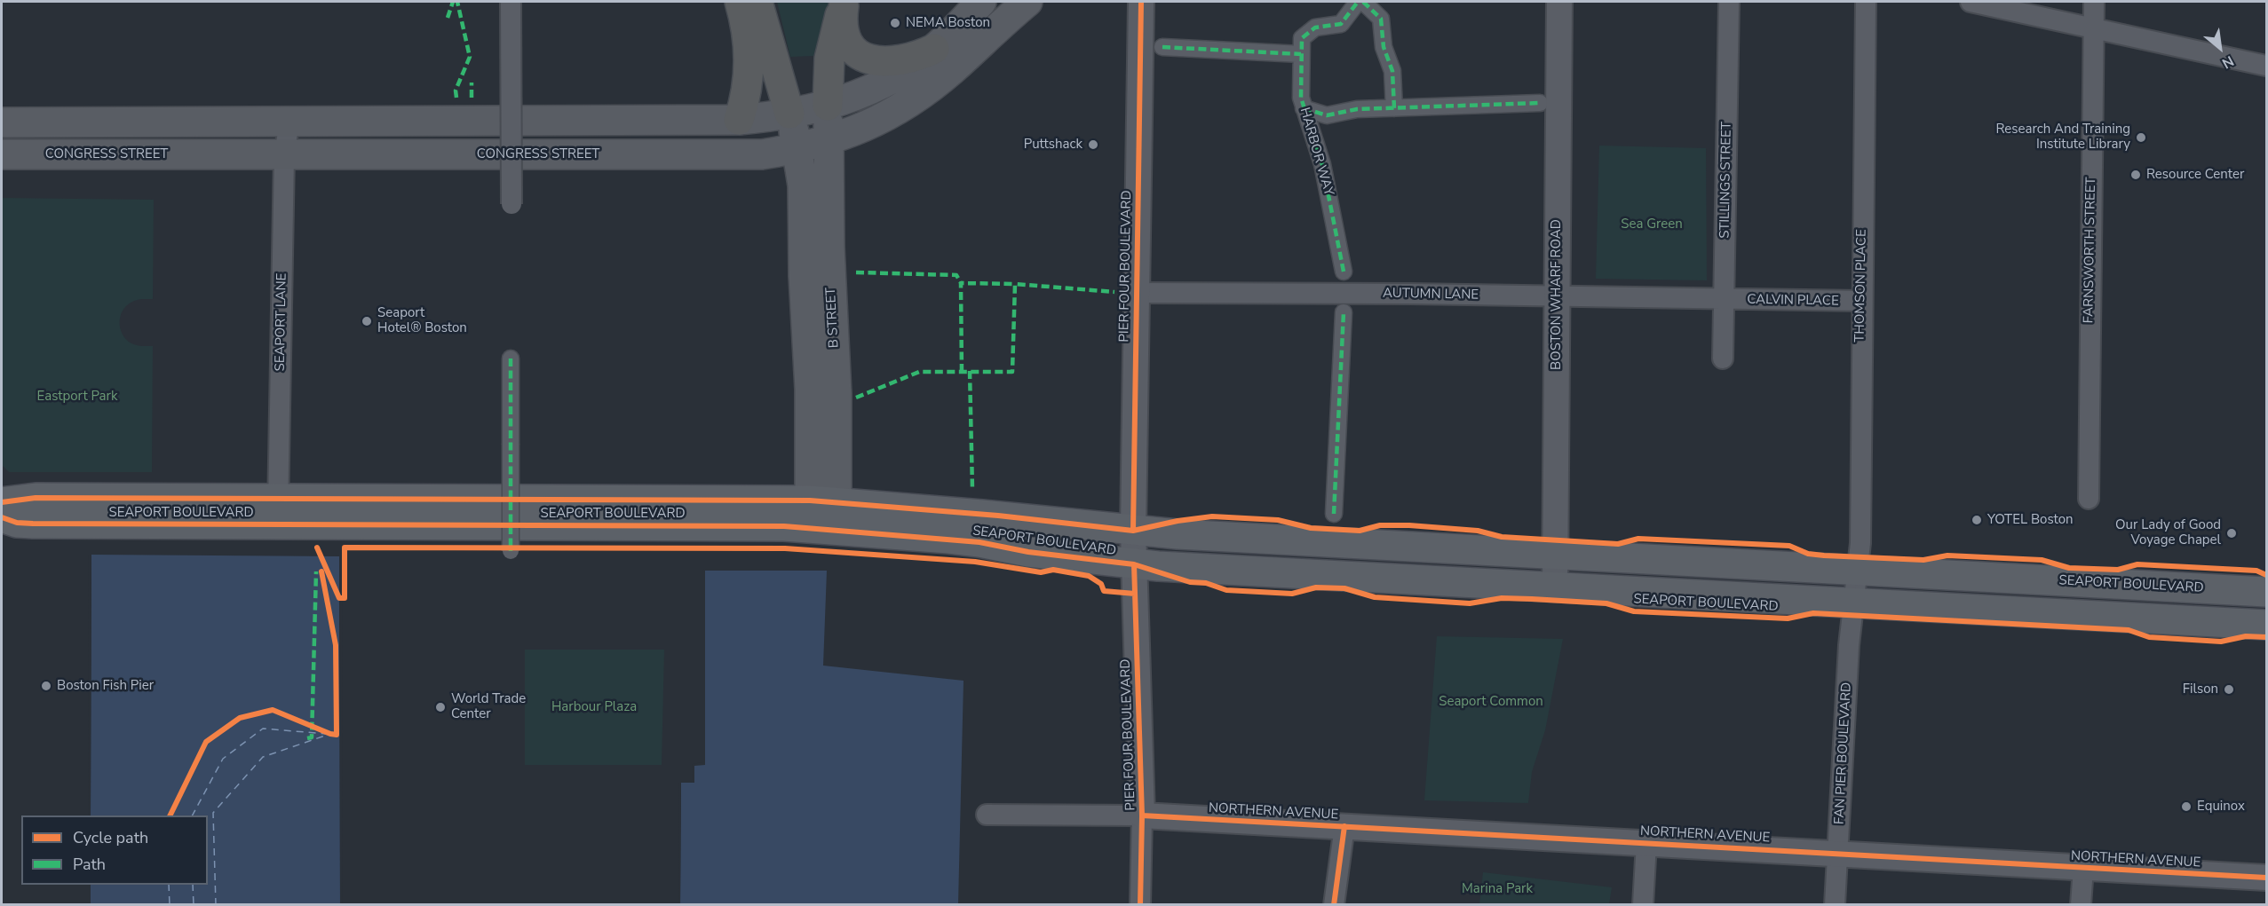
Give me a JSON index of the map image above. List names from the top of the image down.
{
  "streets": {
    "main road": ["CONGRESS STREET", "B STREET", "SEAPORT BOULEVARD"],
    "street": [
      "HARBOR WAY",
      "STILLINGS STREET",
      "FARNSWORTH STREET",
      "PIER FOUR BOULEVARD",
      "THOMSON PLACE",
      "AUTUMN LANE",
      "BOSTON WHARF ROAD",
      "CALVIN PLACE",
      "SEAPORT LANE",
      "FAN PIER BOULEVARD",
      "NORTHERN AVENUE"
    ]
  },
  "crossings": [
    ["CONGRESS STREET", "B STREET"],
    ["CONGRESS STREET", "SEAPORT LANE"],
    ["STILLINGS STREET", "AUTUMN LANE"],
    ["STILLINGS STREET", "CALVIN PLACE"],
    ["PIER FOUR BOULEVARD", "AUTUMN LANE"],
    ["PIER FOUR BOULEVARD", "SEAPORT BOULEVARD"],
    ["PIER FOUR BOULEVARD", "NORTHERN AVENUE"],
    ["THOMSON PLACE", "CALVIN PLACE"],
    ["THOMSON PLACE", "SEAPORT BOULEVARD"],
    ["THOMSON PLACE", "FAN PIER BOULEVARD"],
    ["AUTUMN LANE", "BOSTON WHARF ROAD"],
    ["AUTUMN LANE", "CALVIN PLACE"],
    ["BOSTON WHARF ROAD", "SEAPORT BOULEVARD"],
    ["B STREET", "SEAPORT BOULEVARD"],
    ["SEAPORT LANE", "SEAPORT BOULEVARD"],
    ["SEAPORT BOULEVARD", "FAN PIER BOULEVARD"],
    ["FAN PIER BOULEVARD", "NORTHERN AVENUE"]
  ],
  "parks": [
    "Sea Green",
    "Eastport Park",
    "Seaport Common",
    "Harbour Plaza",
    "Marina Park"
  ],
  "places": [
    "NEMA Boston",
    "Research And Training Institute Library",
    "Puttshack",
    "Resource Center",
    "Seaport Hotel® Boston",
    "YOTEL Boston",
    "Our Lady of Good Voyage Chapel",
    "Boston Fish Pier",
    "Filson",
    "World Trade Center",
    "Equinox"
  ],
  "legend": ["Cycle path", "Path"],
  "north": "bottom right"
}
